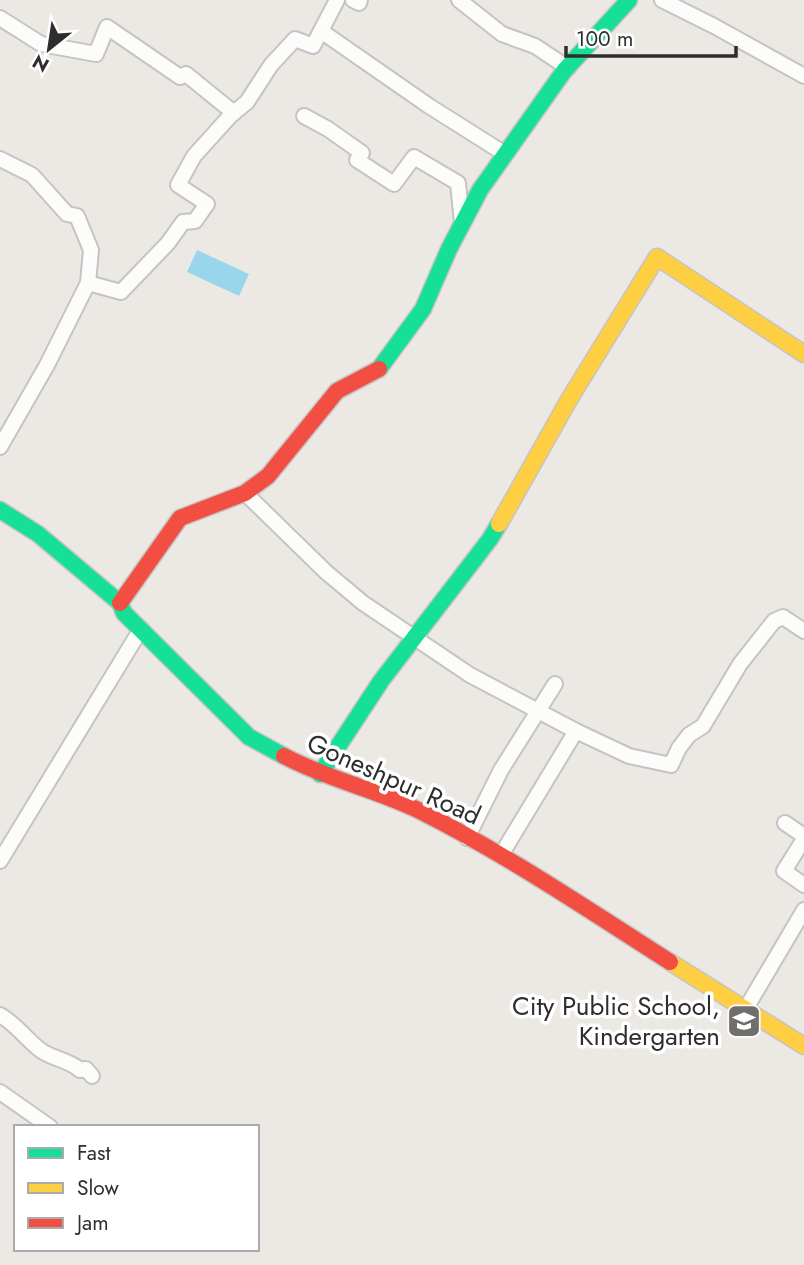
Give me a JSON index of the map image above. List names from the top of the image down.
{
  "streets": {
    "street": ["Goneshpur Road"]
  },
  "places": {
    "school or university": ["City Public School, Kindergarten"]
  },
  "legend": ["Fast", "Slow", "Jam"],
  "scale_bar": "100 m",
  "north": "bottom left"
}
